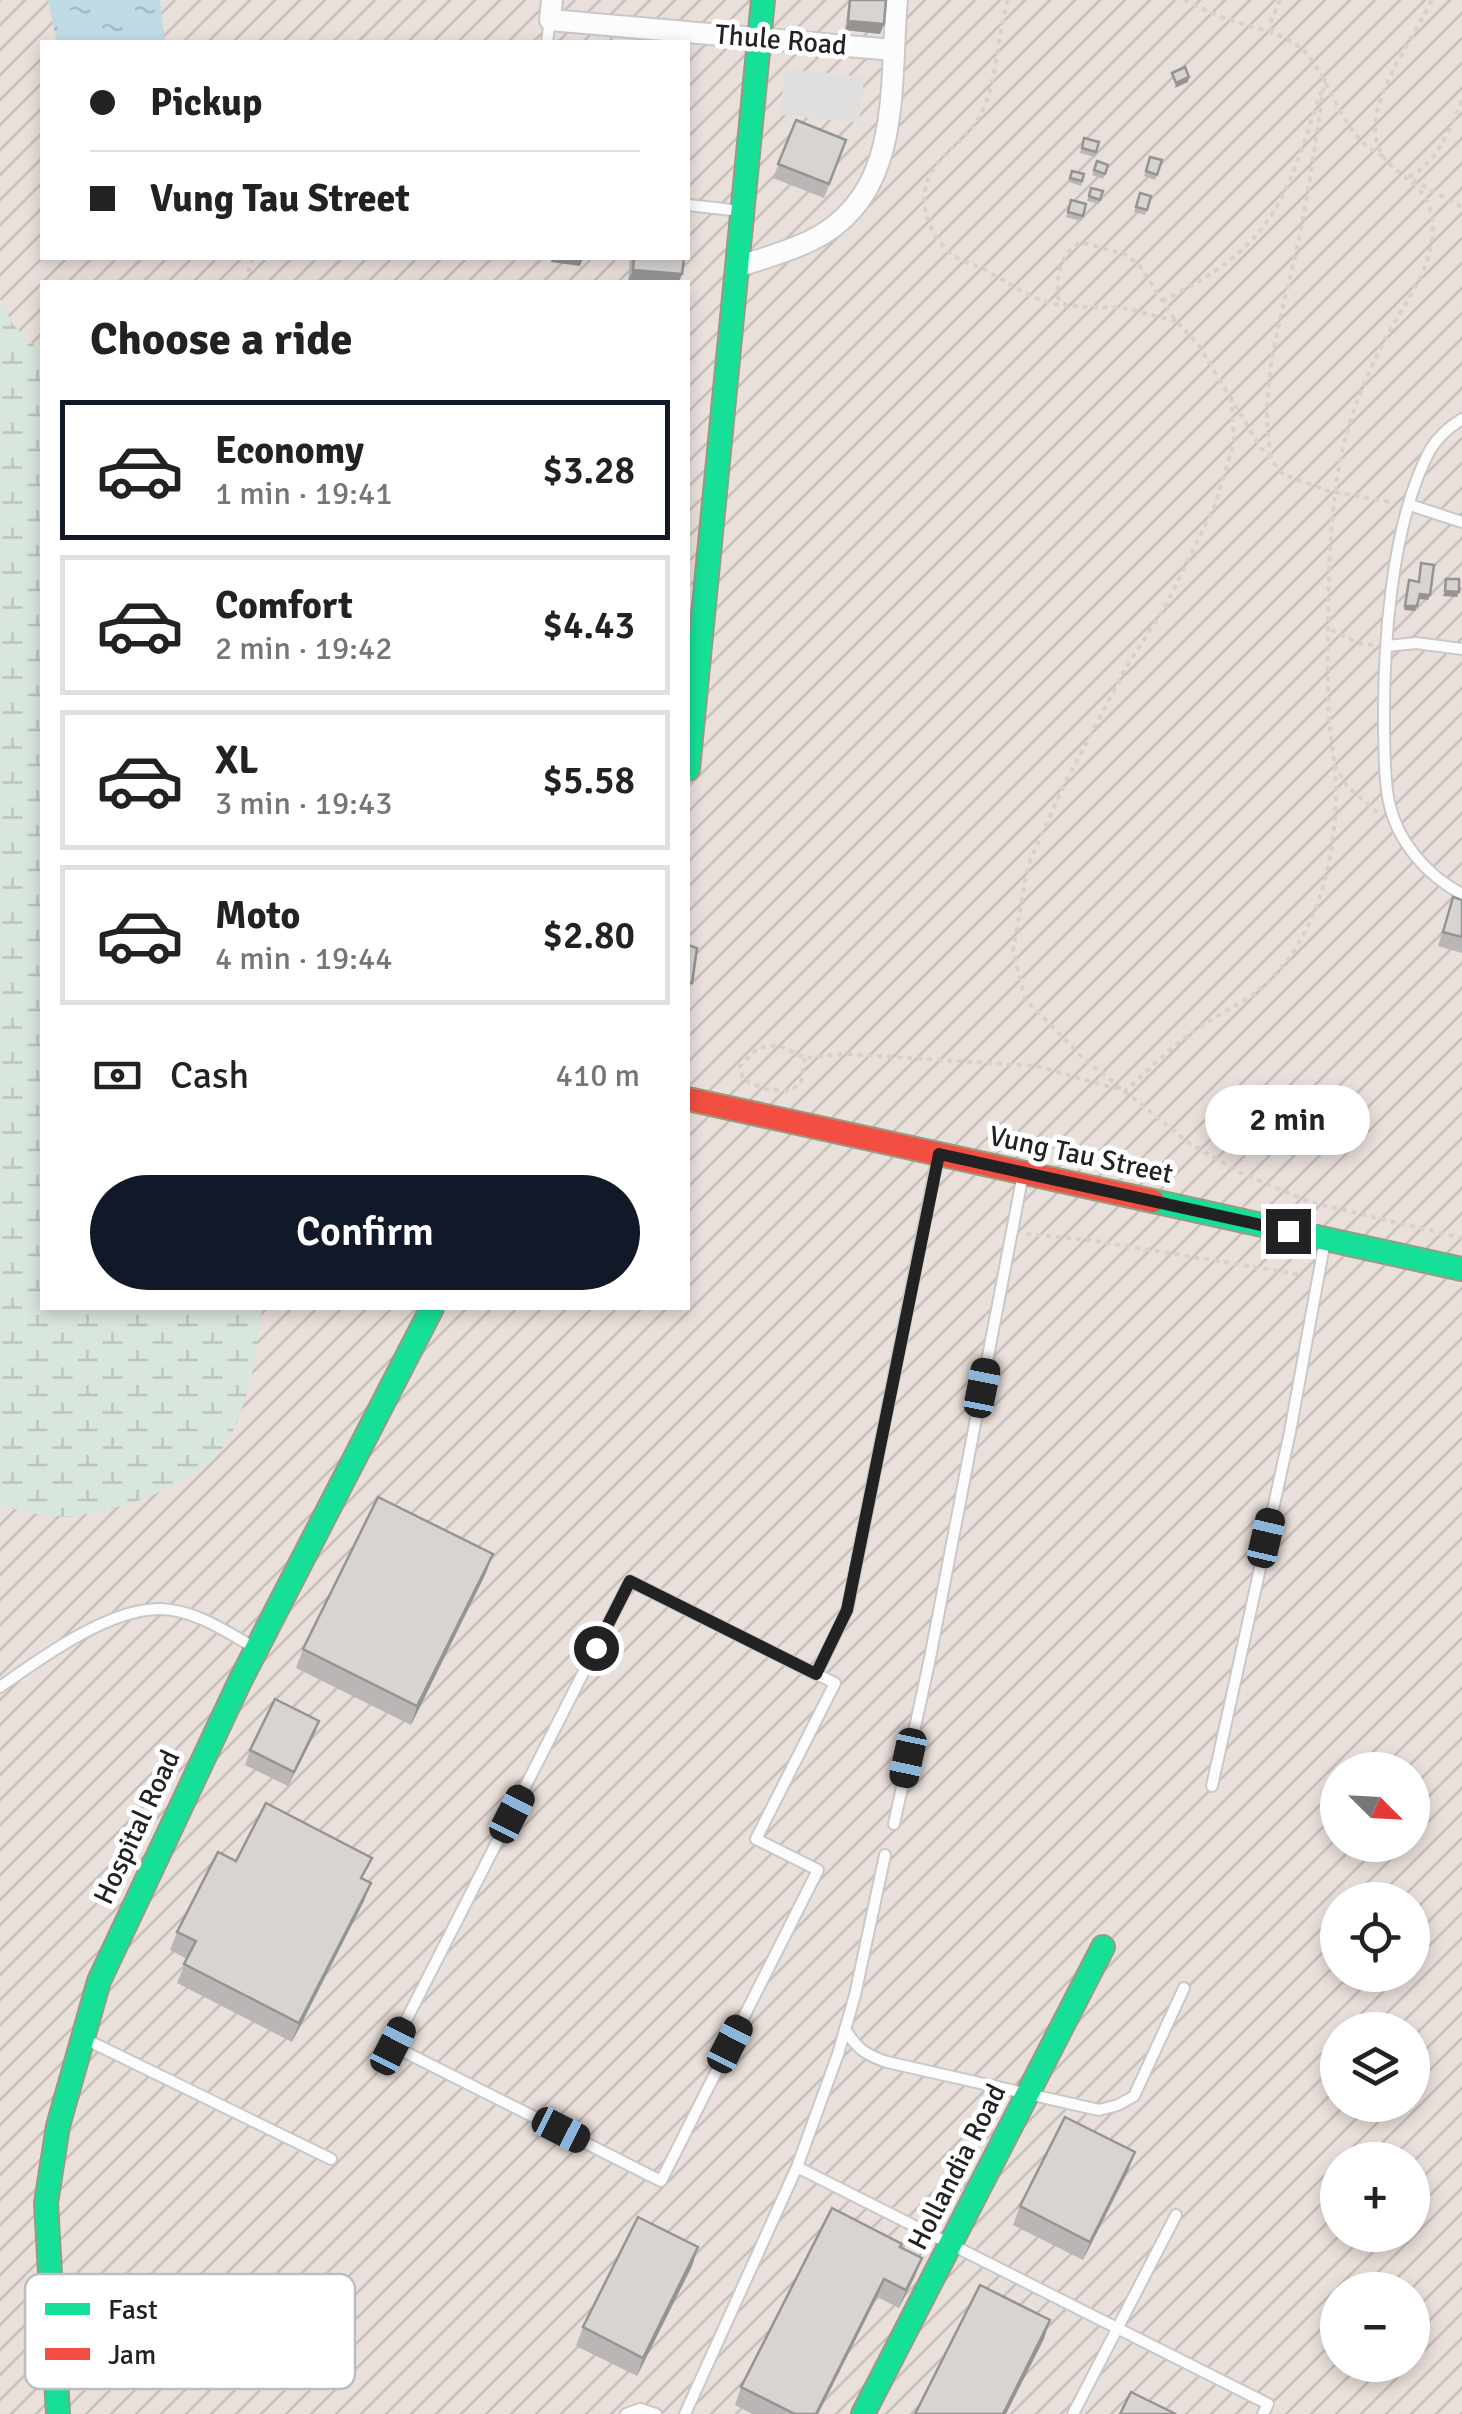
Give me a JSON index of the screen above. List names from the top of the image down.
{
  "streets": {
    "street": [
      "Thule Road",
      "Vung Tau Street",
      "Hospital Road",
      "Hollandia Road"
    ]
  },
  "legend": ["Fast", "Jam"],
  "north": "bottom right",
  "page": {
    "banner": ["Pickup", "Vung Tau Street"],
    "heading": "Choose a ride",
    "list": [
      {
        "name": "Economy",
        "note": "1 min · 19:41",
        "value": "$3.28"
      },
      {
        "name": "Comfort",
        "note": "2 min · 19:42",
        "value": "$4.43"
      },
      {
        "name": "XL",
        "note": "3 min · 19:43",
        "value": "$5.58"
      },
      {
        "name": "Moto",
        "note": "4 min · 19:44",
        "value": "$2.80"
      }
    ],
    "pay": ["Cash", "410 m"],
    "bubble": "2 min",
    "buttons": "Confirm",
    "map_buttons": ["+", "−"]
  }
}
